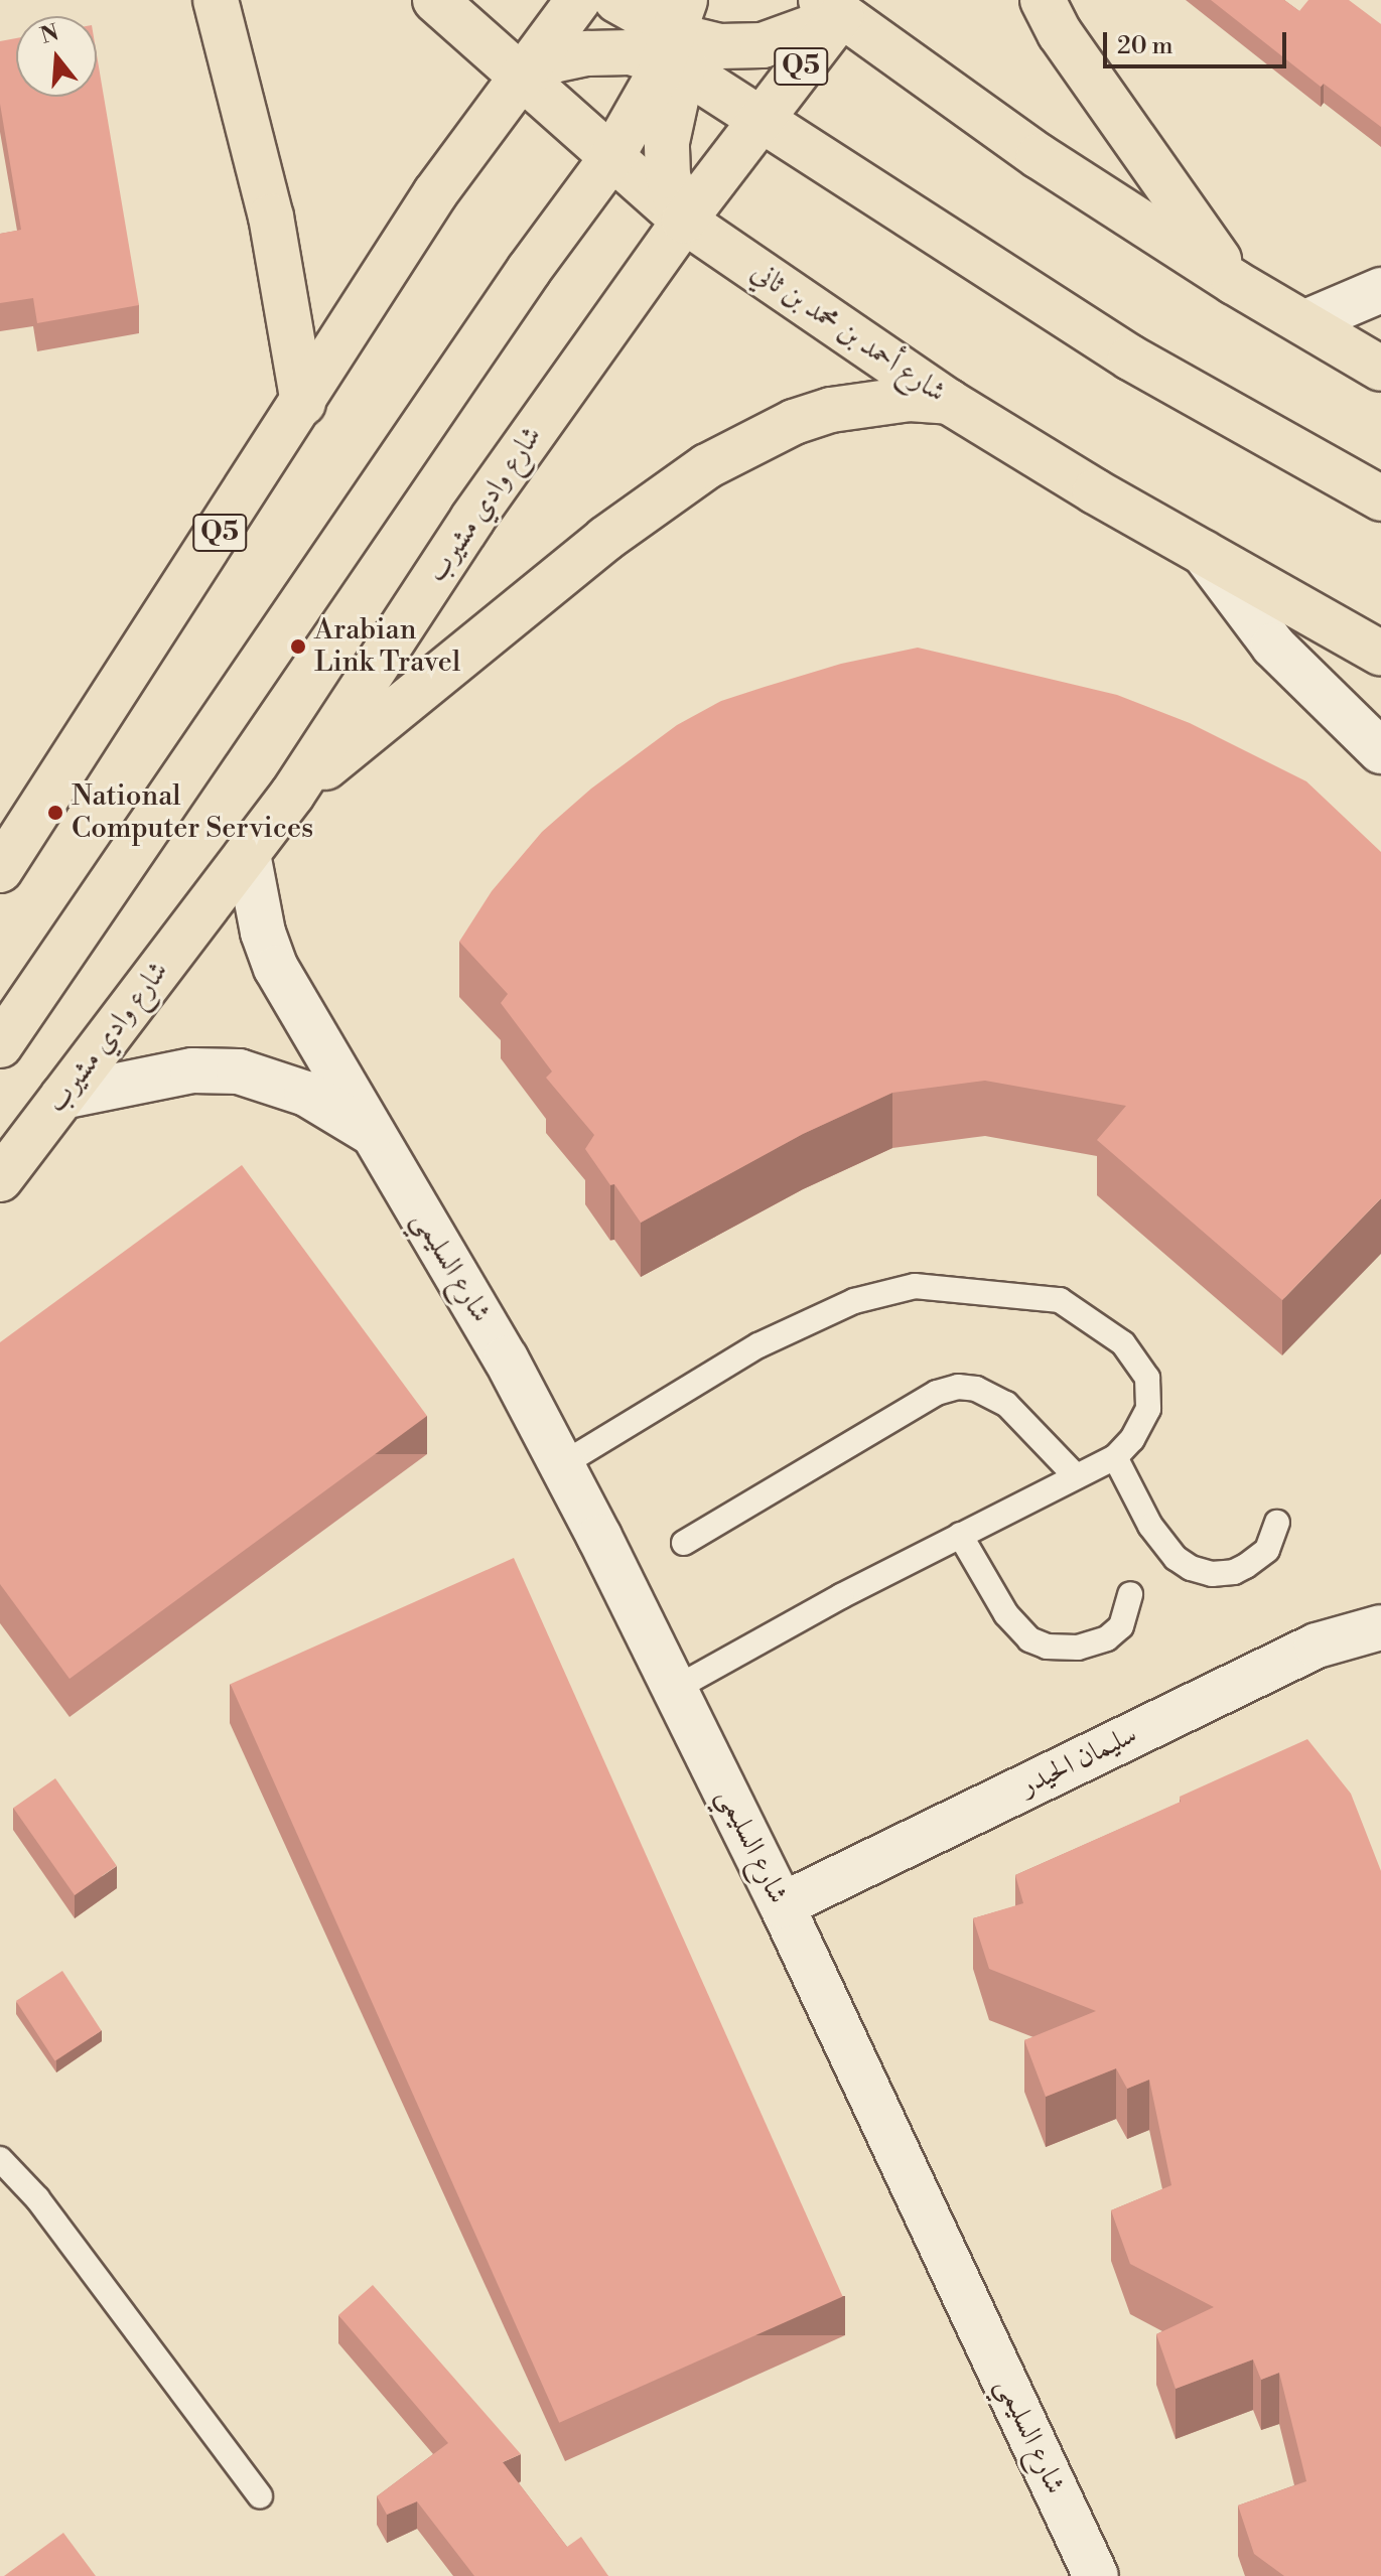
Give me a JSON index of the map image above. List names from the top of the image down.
{
  "streets": {
    "main road": ["Q5", "شارع أحمد بن محمد بن ثاني", "شارع وادي مشيرب"],
    "street": ["شارع السليمي", "سليمان الحيدر"]
  },
  "crossings": [
    ["Q5", "شارع أحمد بن محمد بن ثاني"],
    ["Q5", "شارع وادي مشيرب"],
    ["شارع أحمد بن محمد بن ثاني", "شارع وادي مشيرب"],
    ["شارع وادي مشيرب", "شارع السليمي"],
    ["شارع السليمي", "سليمان الحيدر"]
  ],
  "places": ["Arabian Link Travel", "National Computer Services"],
  "scale_bar": "20 m",
  "north": "top"
}
